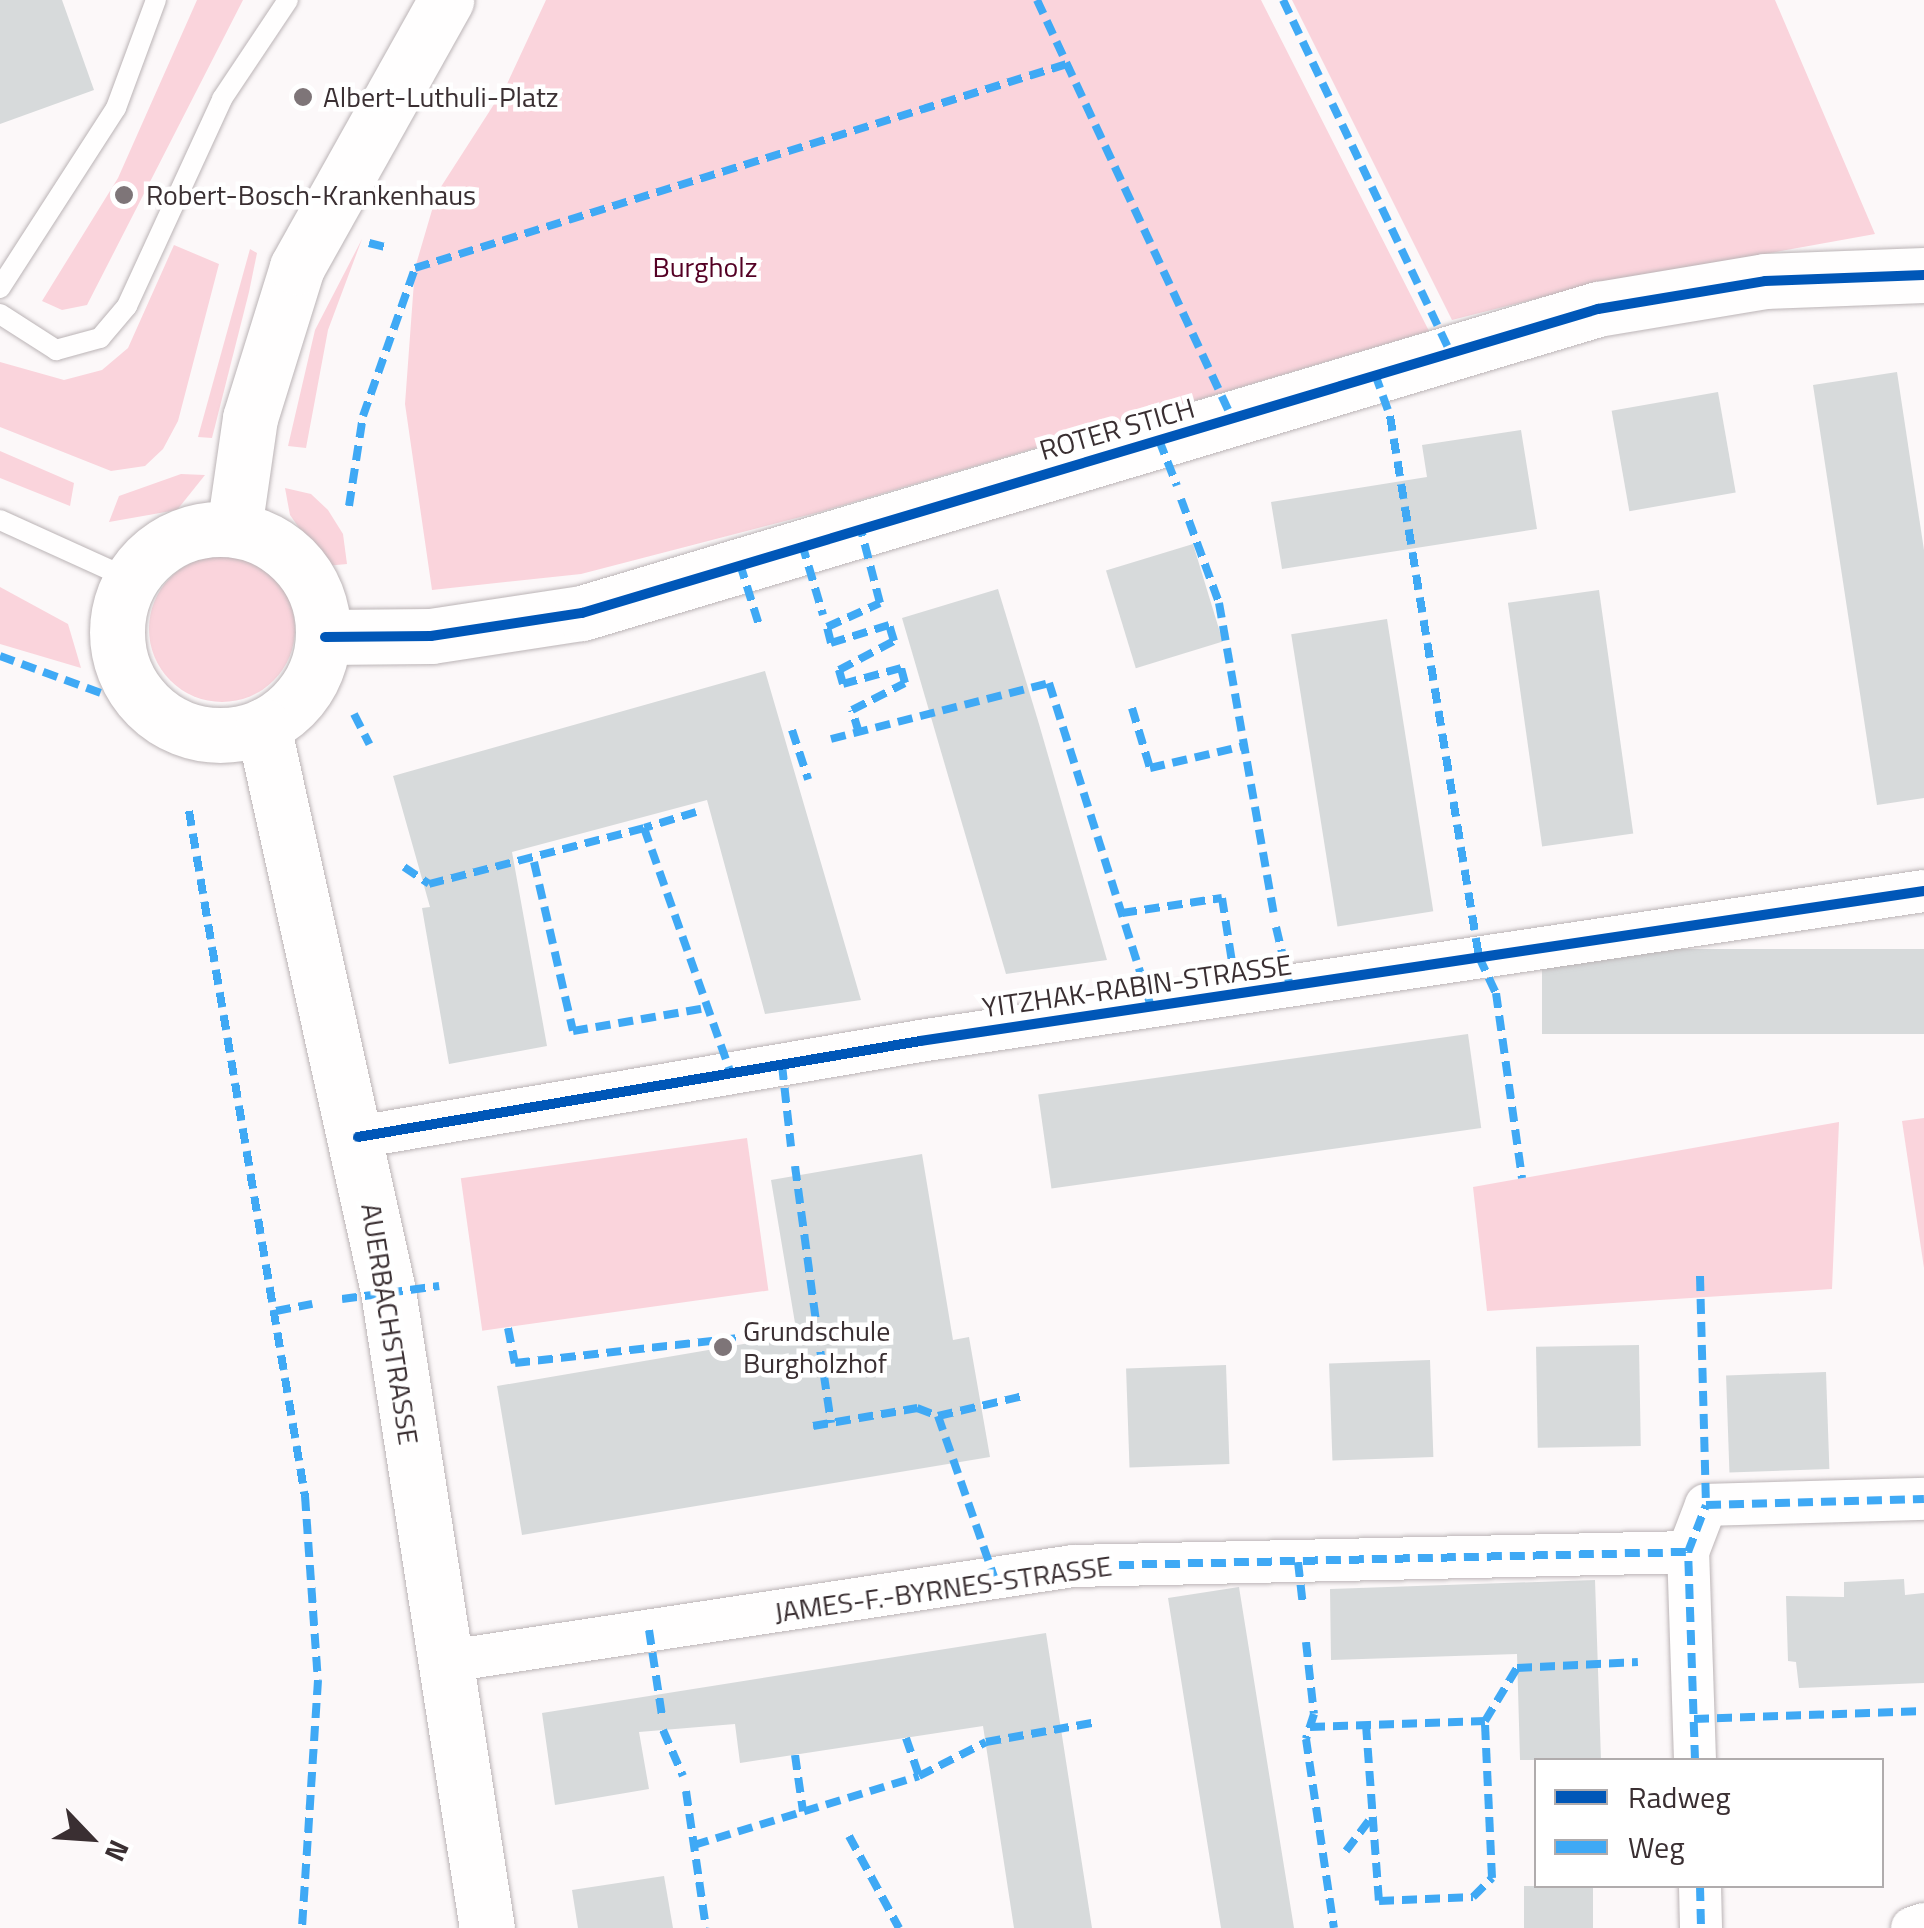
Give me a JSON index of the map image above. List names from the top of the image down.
{
  "streets": {
    "main road": ["ROTER STICH", "AUERBACHSTRASSE"],
    "street": ["YITZHAK-RABIN-STRASSE", "JAMES-F.-BYRNES-STRASSE"]
  },
  "crossings": [
    ["ROTER STICH", "AUERBACHSTRASSE"],
    ["YITZHAK-RABIN-STRASSE", "AUERBACHSTRASSE"],
    ["AUERBACHSTRASSE", "JAMES-F.-BYRNES-STRASSE"]
  ],
  "parks": ["Burgholz"],
  "places": ["Albert-Luthuli-Platz", "Robert-Bosch-Krankenhaus", "Grundschule Burgholzhof"],
  "legend": ["Radweg", "Weg"],
  "north": "bottom right"
}
